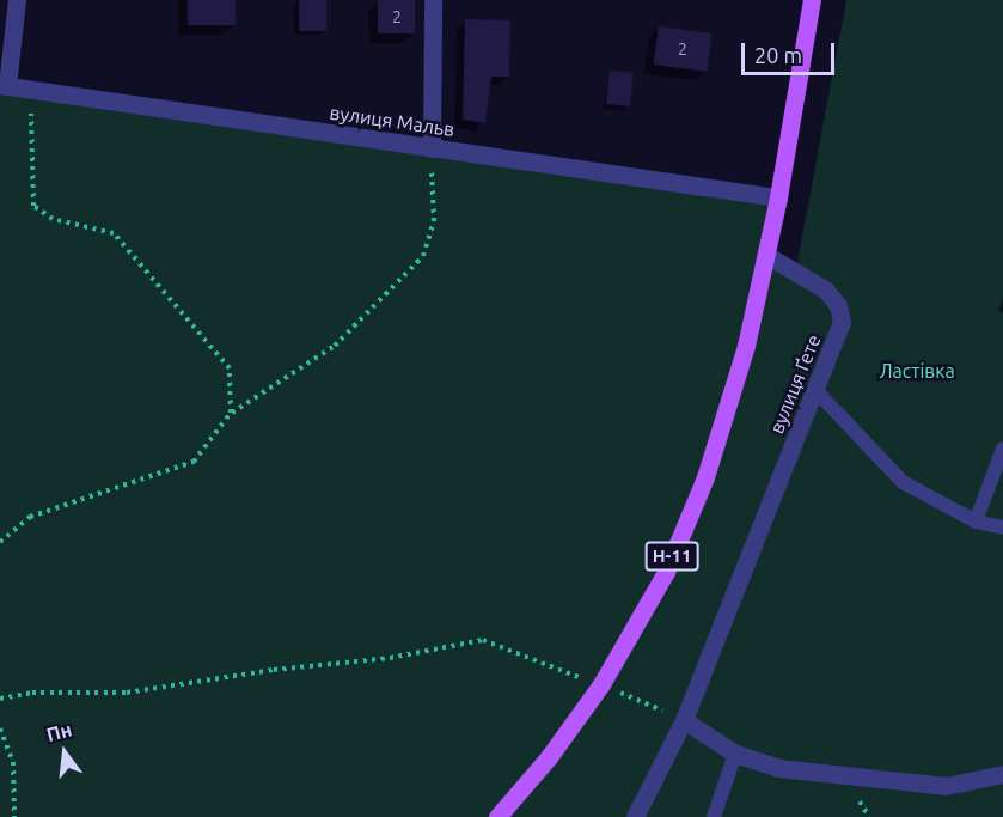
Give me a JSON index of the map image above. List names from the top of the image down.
{
  "streets": {
    "main road": ["Н-11"],
    "street": ["вулиця Мальв", "вулиця Ґете"]
  },
  "crossings": [
    ["вулиця Мальв", "Н-11"],
    ["вулиця Ґете", "Н-11"]
  ],
  "parks": ["Ластівка"],
  "house_numbers": ["2", "2"],
  "scale_bar": "20 m",
  "north": "top"
}
